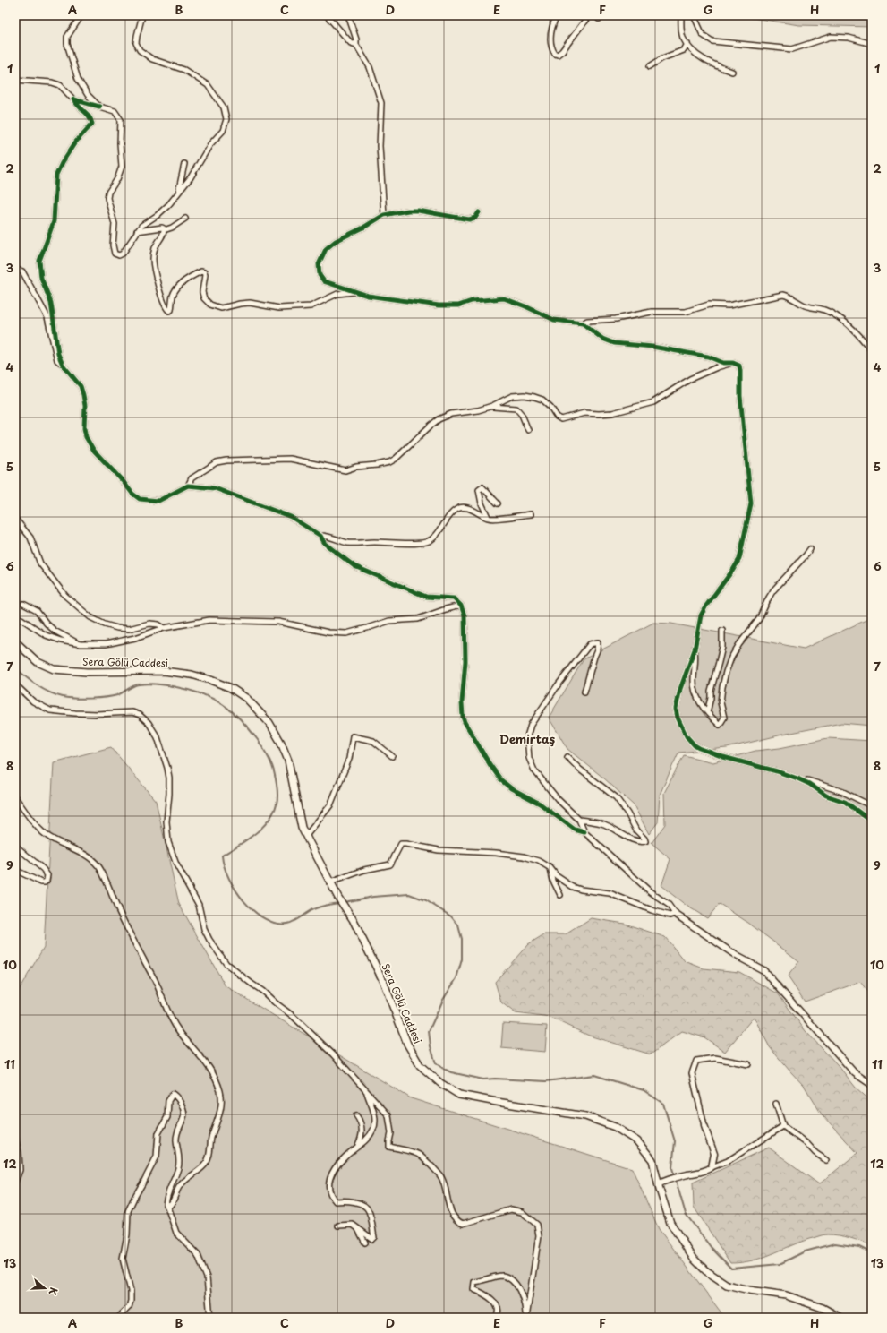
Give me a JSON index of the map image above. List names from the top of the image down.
{
  "streets": {
    "main road": ["Sera Gölü Caddesi"]
  },
  "districts": ["Demirtaş"],
  "north": "right",
  "grid": {
    "columns": [
      "A",
      "B",
      "C",
      "D",
      "E",
      "F",
      "G",
      "H"
    ],
    "rows": [
      "1",
      "2",
      "3",
      "4",
      "5",
      "6",
      "7",
      "8",
      "9",
      "10",
      "11",
      "12",
      "13"
    ]
  }
}
